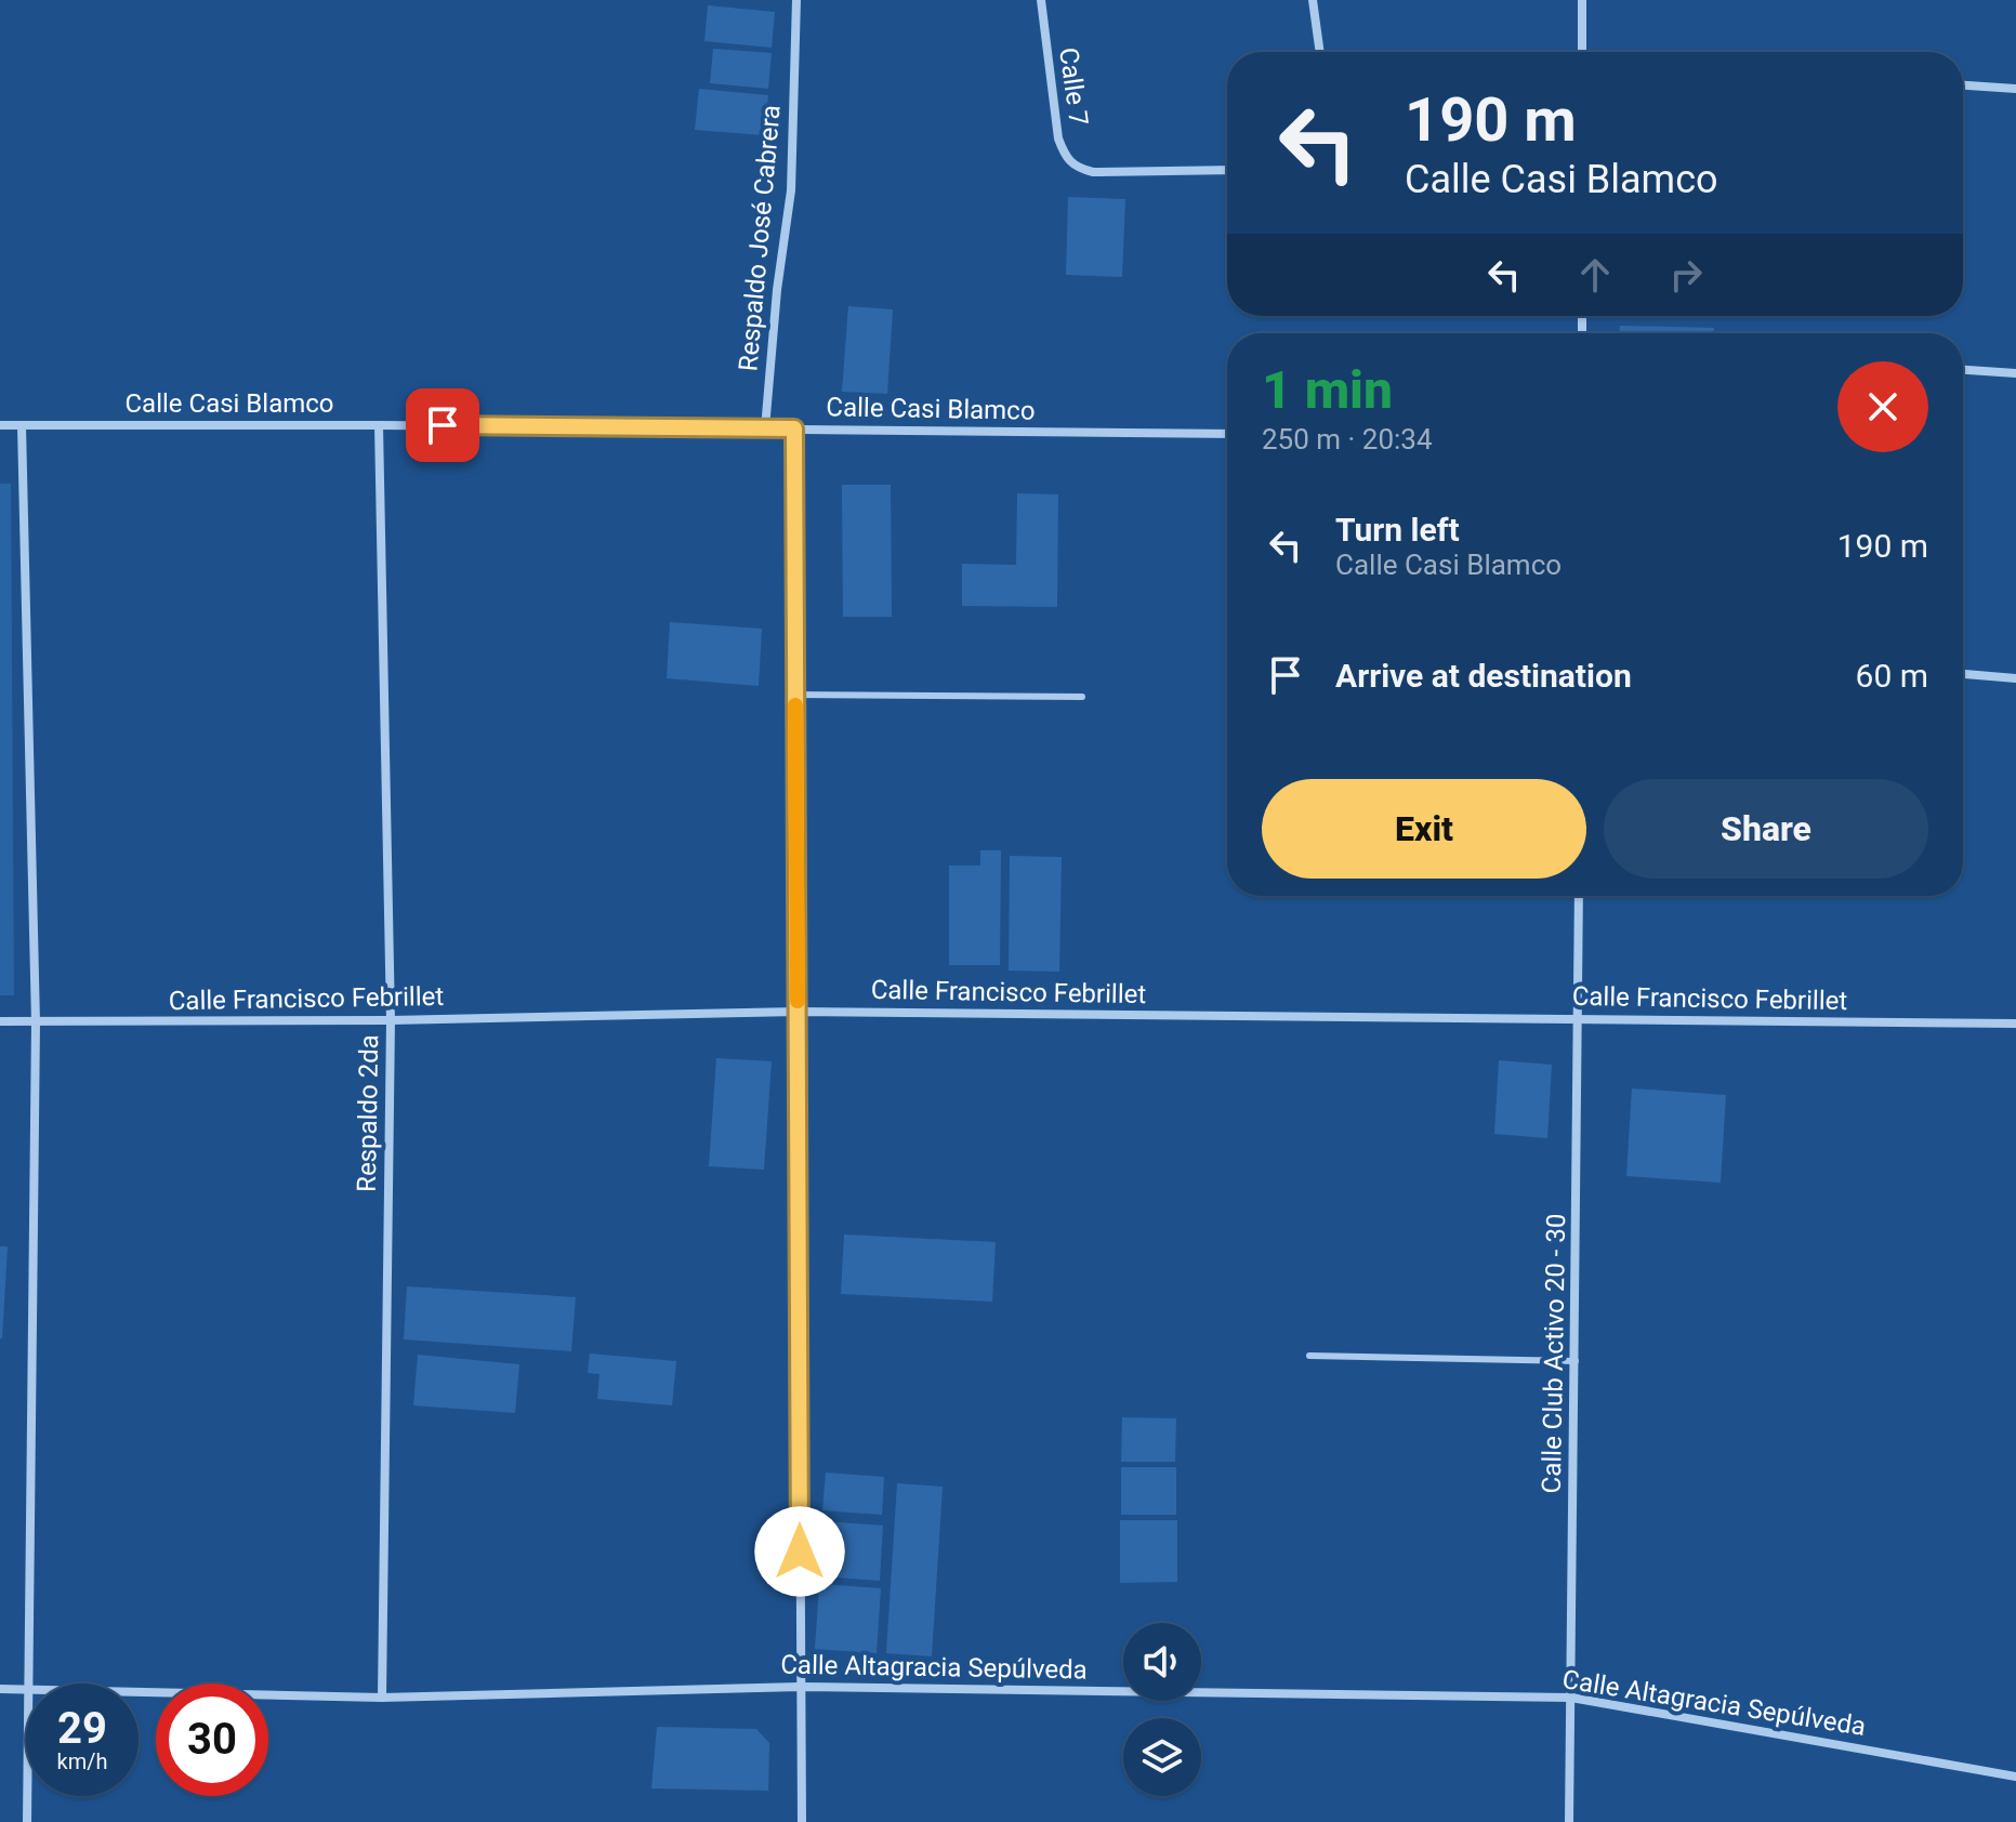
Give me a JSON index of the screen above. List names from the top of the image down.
{
  "streets": {
    "street": [
      "Calle 7",
      "Respaldo José Cabrera",
      "Calle Casi Blamco",
      "Calle Francisco Febrillet",
      "Respaldo 2da",
      "Calle Club Activo 20 - 30",
      "Calle Altagracia Sepúlveda"
    ]
  },
  "crossings": [
    ["Respaldo José Cabrera", "Calle Casi Blamco"],
    ["Calle Casi Blamco", "Respaldo 2da"],
    ["Calle Francisco Febrillet", "Respaldo 2da"],
    ["Calle Francisco Febrillet", "Calle Club Activo 20 - 30"],
    ["Respaldo 2da", "Calle Altagracia Sepúlveda"],
    ["Calle Club Activo 20 - 30", "Calle Altagracia Sepúlveda"]
  ],
  "page": {
    "turn": ["190 m", "Calle Casi Blamco"],
    "heading": ["1 min", "250 m · 20:34"],
    "list": [
      {
        "name": "Turn left",
        "note": "Calle Casi Blamco",
        "value": "190 m"
      },
      {
        "name": "Arrive at destination",
        "value": "60 m"
      }
    ],
    "buttons": ["Exit", "Share"],
    "speed": "29 km/h",
    "limit": "30"
  }
}
